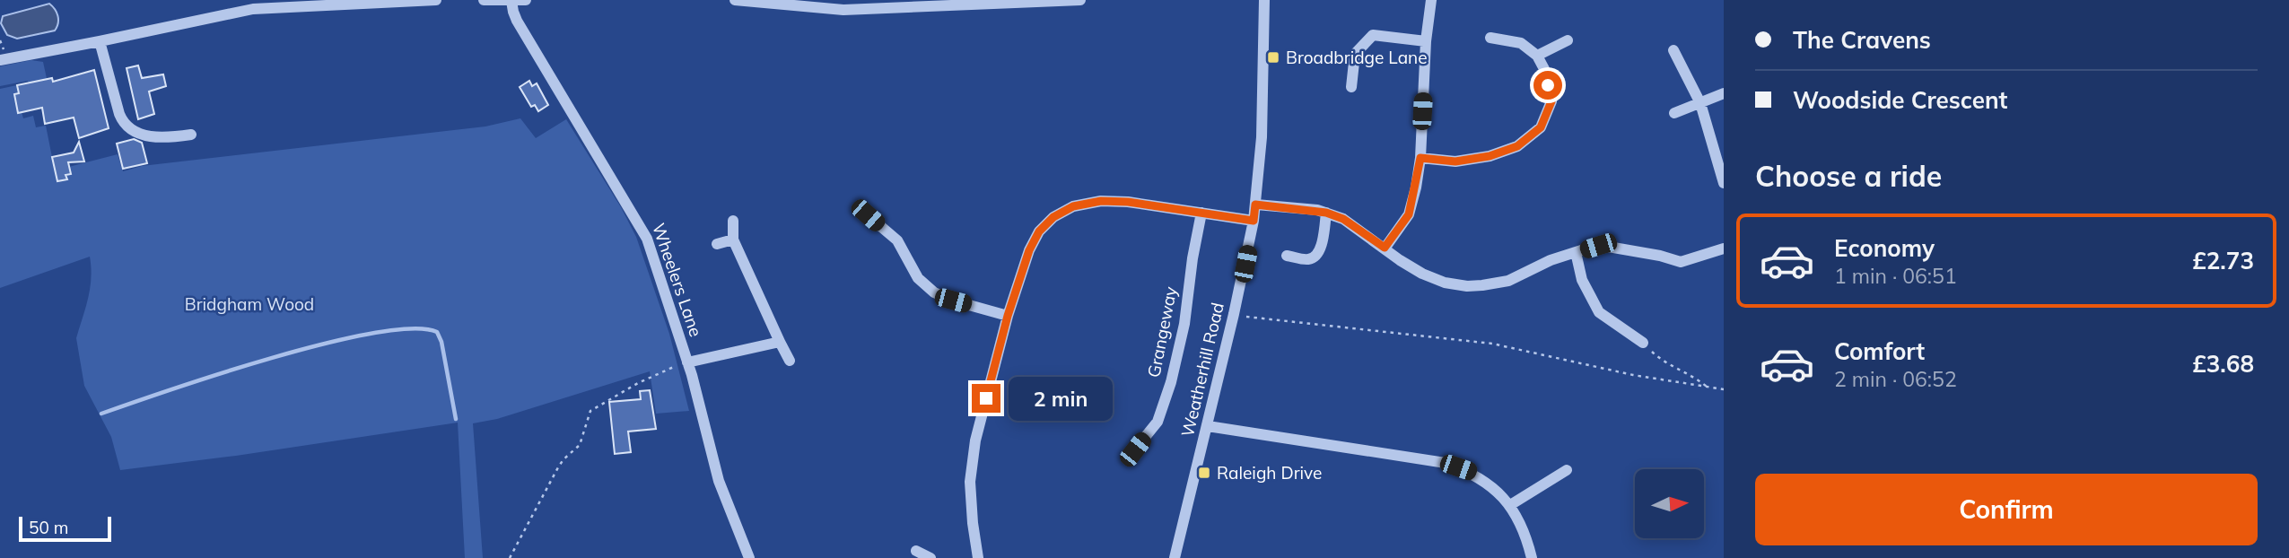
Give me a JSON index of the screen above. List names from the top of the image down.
{
  "streets": {
    "street": ["Wheelers Lane", "Grangeway", "Weatherhill Road"]
  },
  "parks": ["Bridgham Wood"],
  "places": {
    "transit": ["Broadbridge Lane", "Raleigh Drive"]
  },
  "scale_bar": "50 m",
  "north": "right",
  "page": {
    "banner": ["The Cravens", "Woodside Crescent"],
    "heading": "Choose a ride",
    "list": [
      {
        "name": "Economy",
        "note": "1 min · 06:51",
        "value": "£2.73"
      },
      {
        "name": "Comfort",
        "note": "2 min · 06:52",
        "value": "£3.68"
      }
    ],
    "bubble": "2 min",
    "buttons": "Confirm",
    "scale": "50 m"
  }
}
